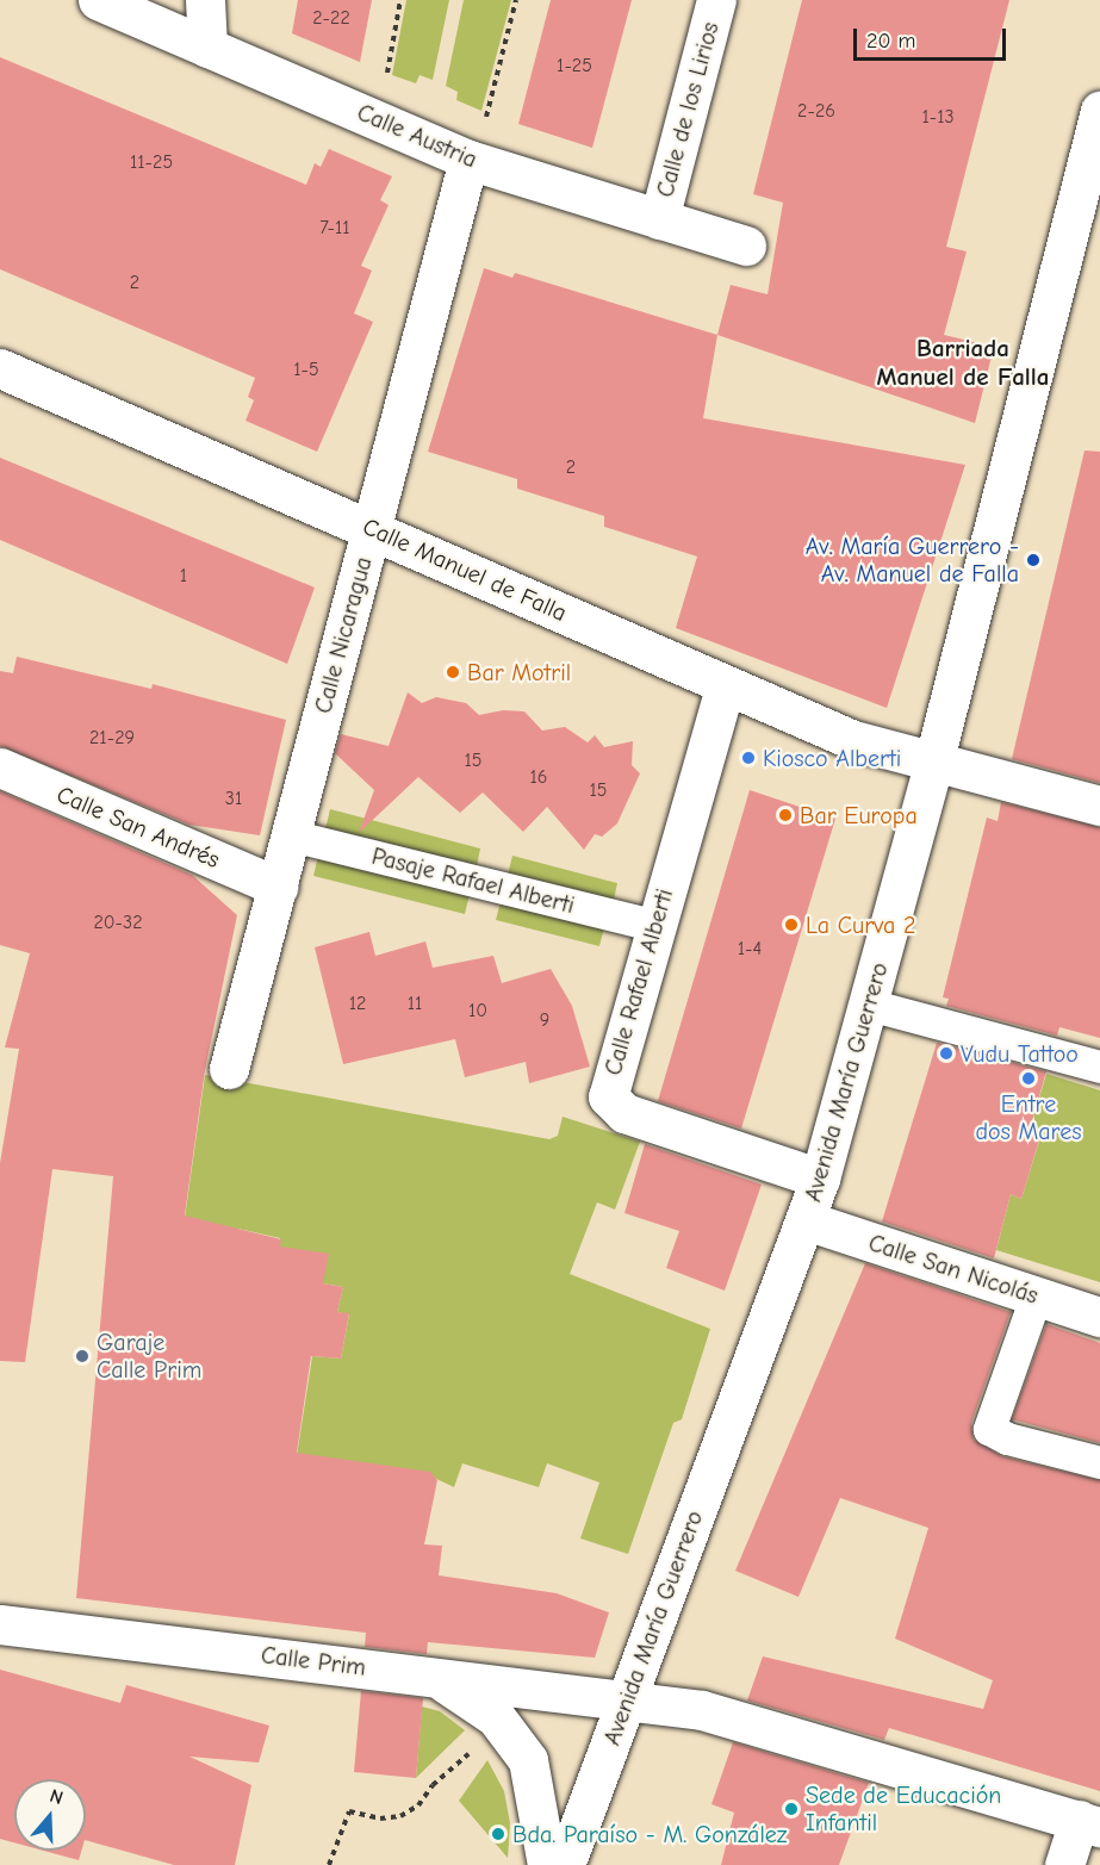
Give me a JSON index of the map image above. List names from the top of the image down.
{
  "streets": {
    "street": [
      "Calle de los Lirios",
      "Calle Austria",
      "Calle Manuel de Falla",
      "Calle Nicaragua",
      "Calle San Andrés",
      "Pasaje Rafael Alberti",
      "Calle Rafael Alberti",
      "Avenida María Guerrero",
      "Calle San Nicolás",
      "Calle Prim"
    ]
  },
  "crossings": [
    ["Calle de los Lirios", "Calle Austria"],
    ["Calle Austria", "Calle Nicaragua"],
    ["Calle Manuel de Falla", "Calle Nicaragua"],
    ["Calle Manuel de Falla", "Calle Rafael Alberti"],
    ["Calle Manuel de Falla", "Avenida María Guerrero"],
    ["Calle Nicaragua", "Calle San Andrés"],
    ["Calle Nicaragua", "Pasaje Rafael Alberti"],
    ["Pasaje Rafael Alberti", "Calle Rafael Alberti"],
    ["Calle Rafael Alberti", "Avenida María Guerrero"],
    ["Avenida María Guerrero", "Calle San Nicolás"],
    ["Avenida María Guerrero", "Calle Prim"]
  ],
  "districts": ["Barriada Manuel de Falla"],
  "places": [
    "Av. María Guerrero - Av. Manuel de Falla",
    "Bar Motril",
    "Kiosco Alberti",
    "Bar Europa",
    "La Curva 2",
    "Vudu Tattoo",
    "Entre dos Mares",
    "Garaje Calle Prim",
    "Sede de Educación Infantil",
    "Bda. Paraíso - M. González"
  ],
  "house_numbers": [
    "2-22",
    "1-25",
    "2-26",
    "1-13",
    "11-25",
    "7-11",
    "2",
    "1-5",
    "2",
    "1",
    "21-29",
    "15",
    "16",
    "15",
    "31",
    "20-32",
    "1-4",
    "12",
    "11",
    "10",
    "9"
  ],
  "scale_bar": "20 m",
  "north": "top"
}
